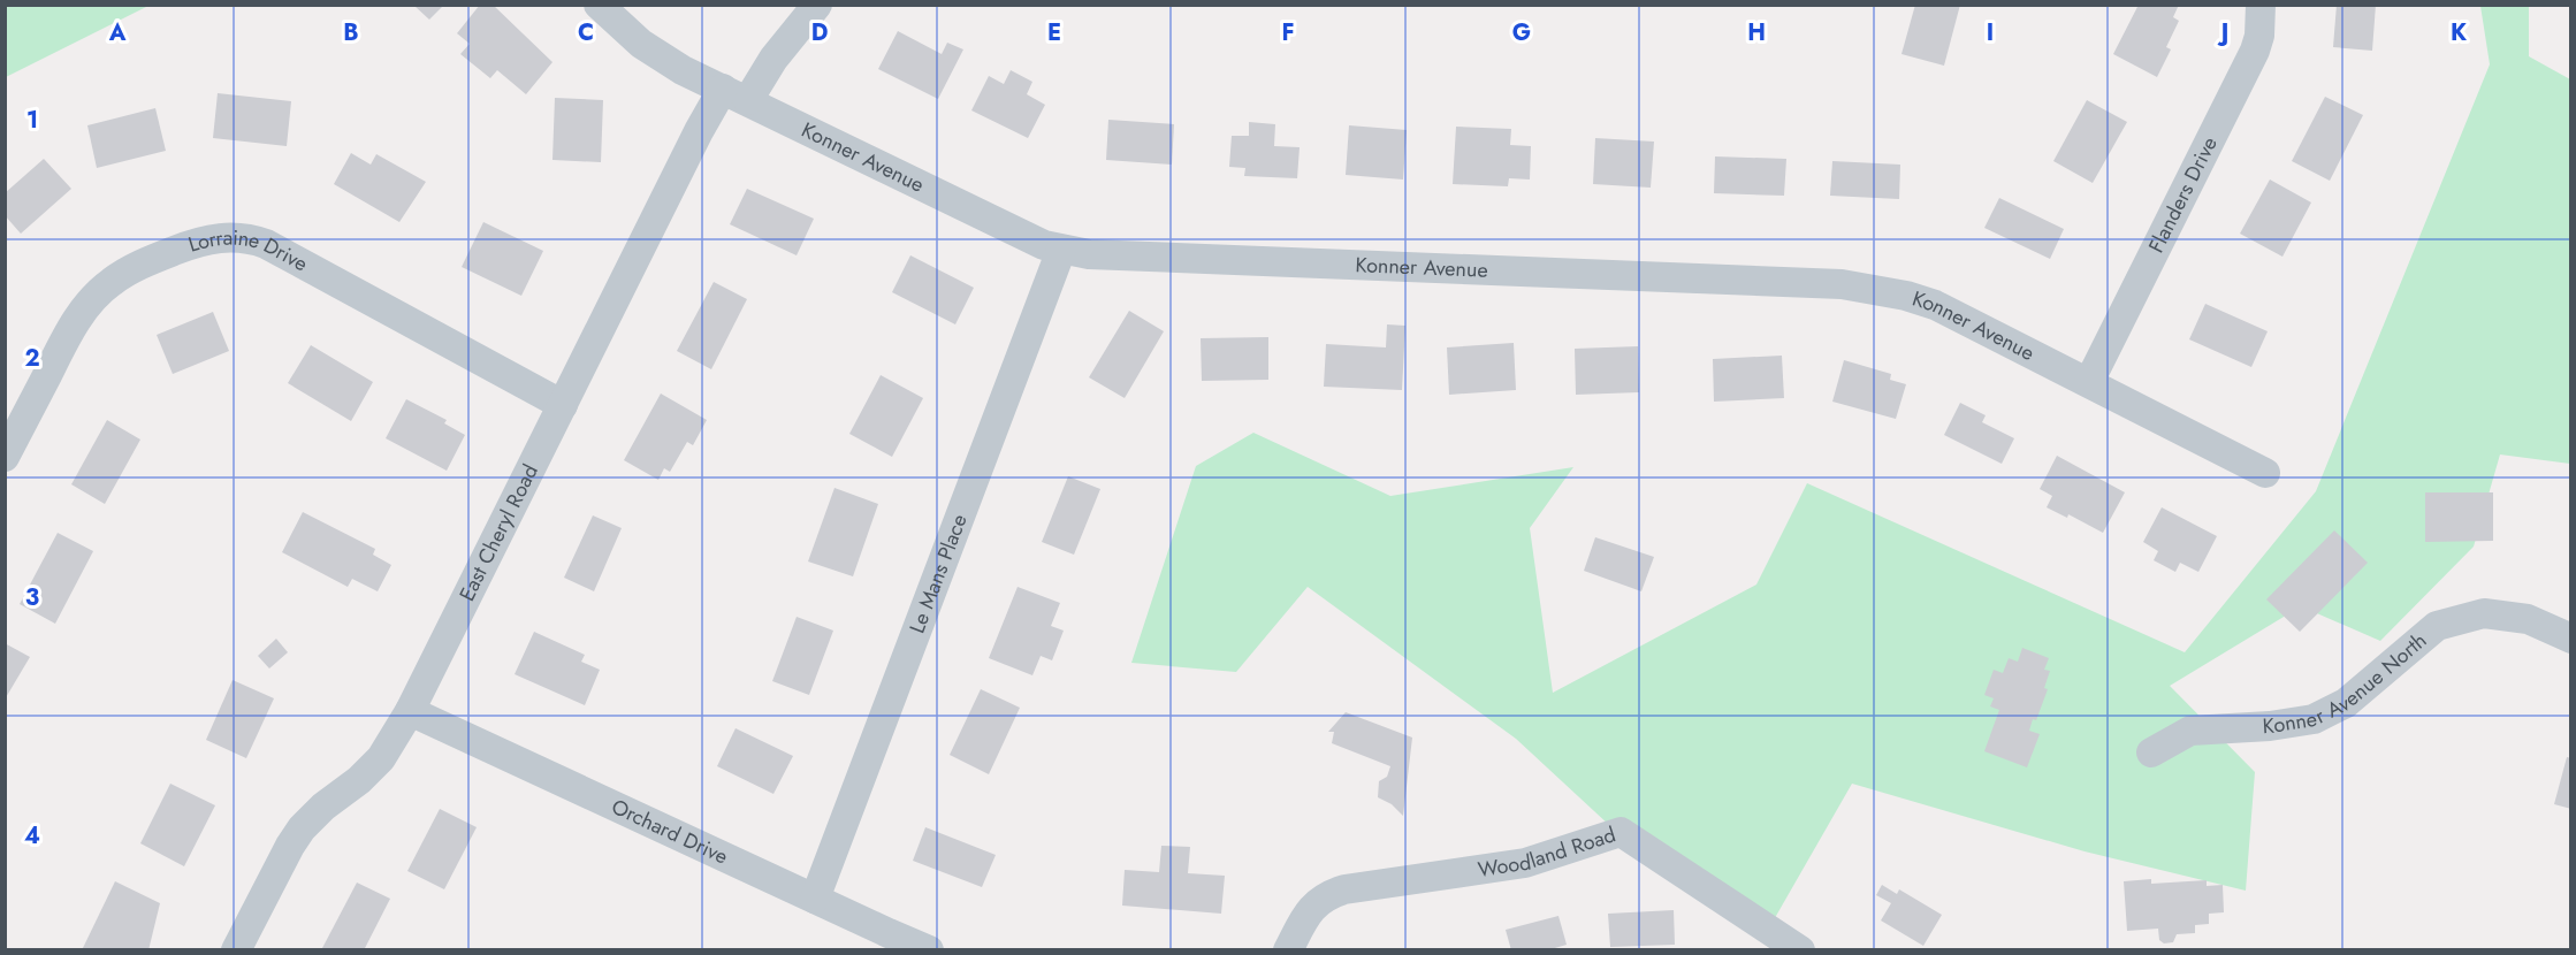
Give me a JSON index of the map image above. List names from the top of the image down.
{
  "streets": {
    "street": [
      "Konner Avenue",
      "Flanders Drive",
      "Lorraine Drive",
      "East Cheryl Road",
      "Le Mans Place",
      "Konner Avenue North",
      "Orchard Drive",
      "Woodland Road"
    ]
  },
  "crossings": [
    ["Konner Avenue", "Flanders Drive"],
    ["Konner Avenue", "East Cheryl Road"],
    ["Konner Avenue", "Le Mans Place"],
    ["Lorraine Drive", "East Cheryl Road"],
    ["East Cheryl Road", "Orchard Drive"],
    ["Le Mans Place", "Orchard Drive"]
  ],
  "grid": {
    "columns": [
      "A",
      "B",
      "C",
      "D",
      "E",
      "F",
      "G",
      "H",
      "I",
      "J",
      "K"
    ],
    "rows": [
      "1",
      "2",
      "3",
      "4"
    ]
  }
}
